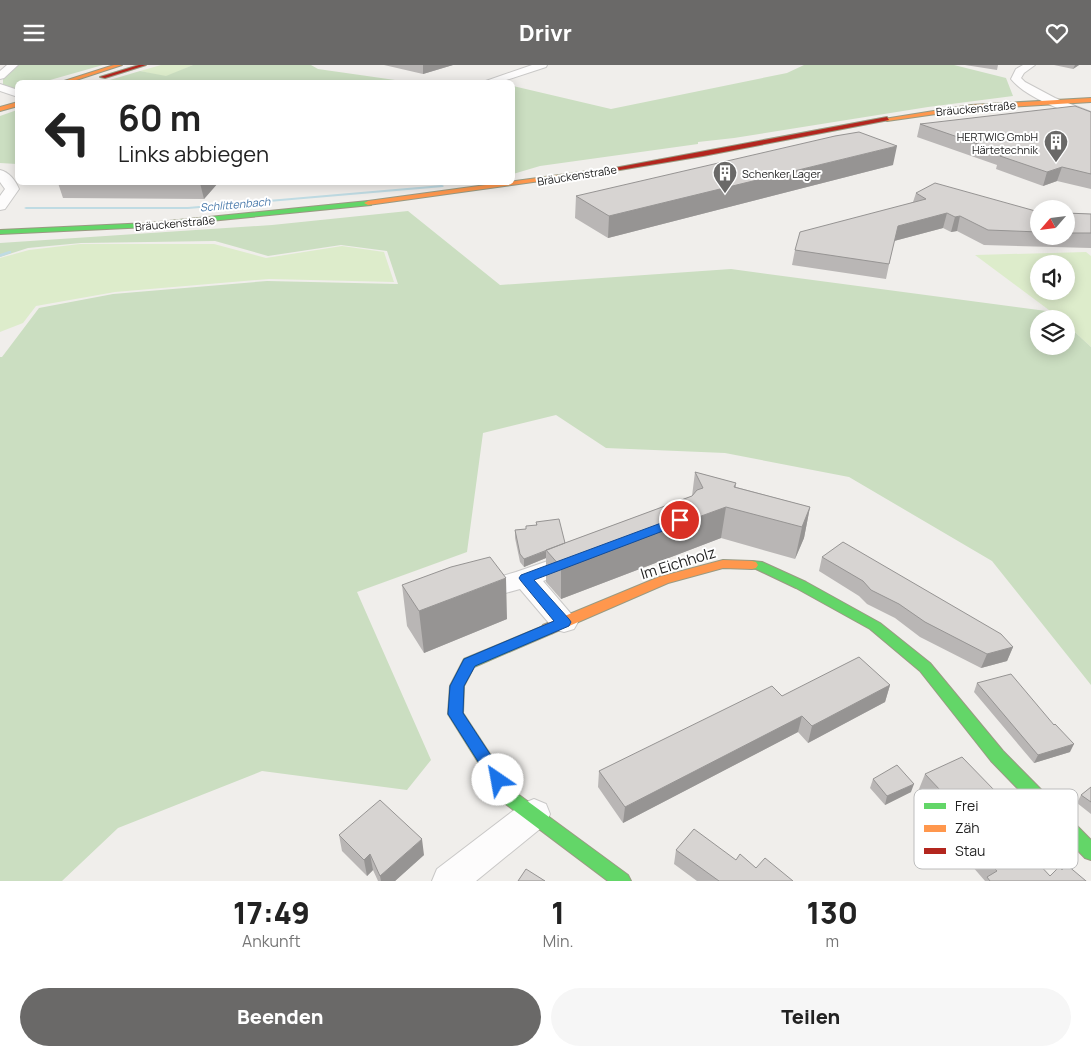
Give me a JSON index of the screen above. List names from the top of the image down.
{
  "streets": {
    "main road": ["Bräuckenstraße", "Im Eichholz"]
  },
  "water": ["Schlittenbach"],
  "places": {
    "building": ["HERTWIG GmbH Härtetechnik", "Schenker Lager"]
  },
  "legend": ["Frei", "Zäh", "Stau"],
  "north": "bottom left",
  "page": {
    "header": "Drivr",
    "turn": ["60 m", "Links abbiegen"],
    "eta": [
      "17:49",
      "Ankunft",
      "1",
      "Min.",
      "130",
      "m"
    ],
    "buttons": ["Beenden", "Teilen"]
  }
}
